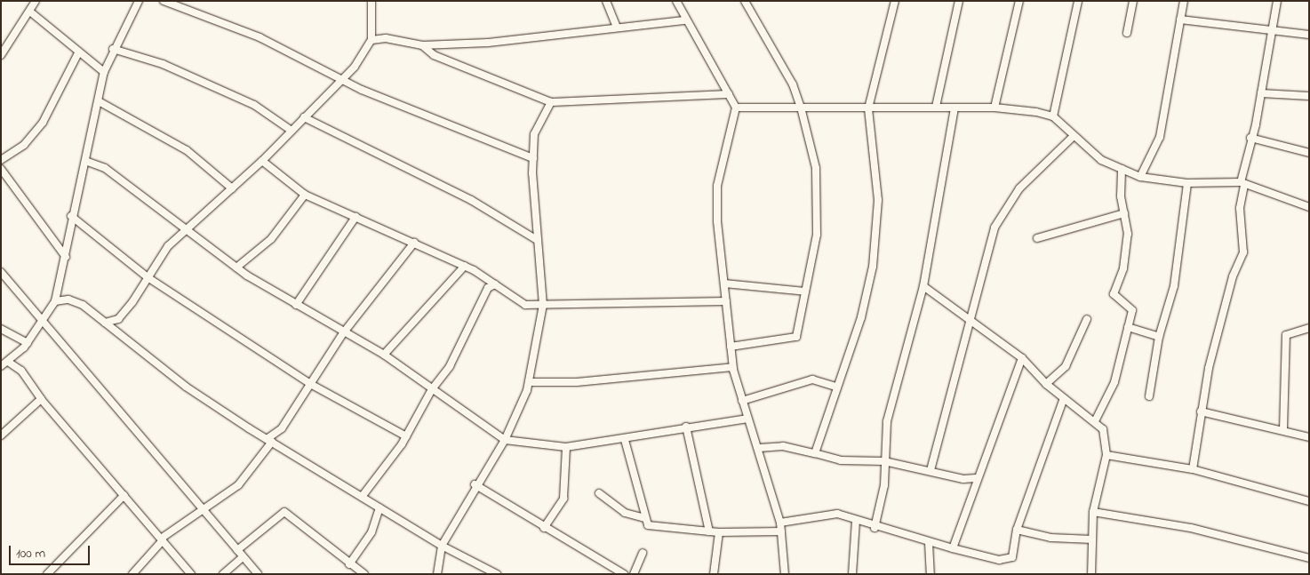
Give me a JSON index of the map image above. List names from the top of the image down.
{
  "scale_bar": "100 m"
}
